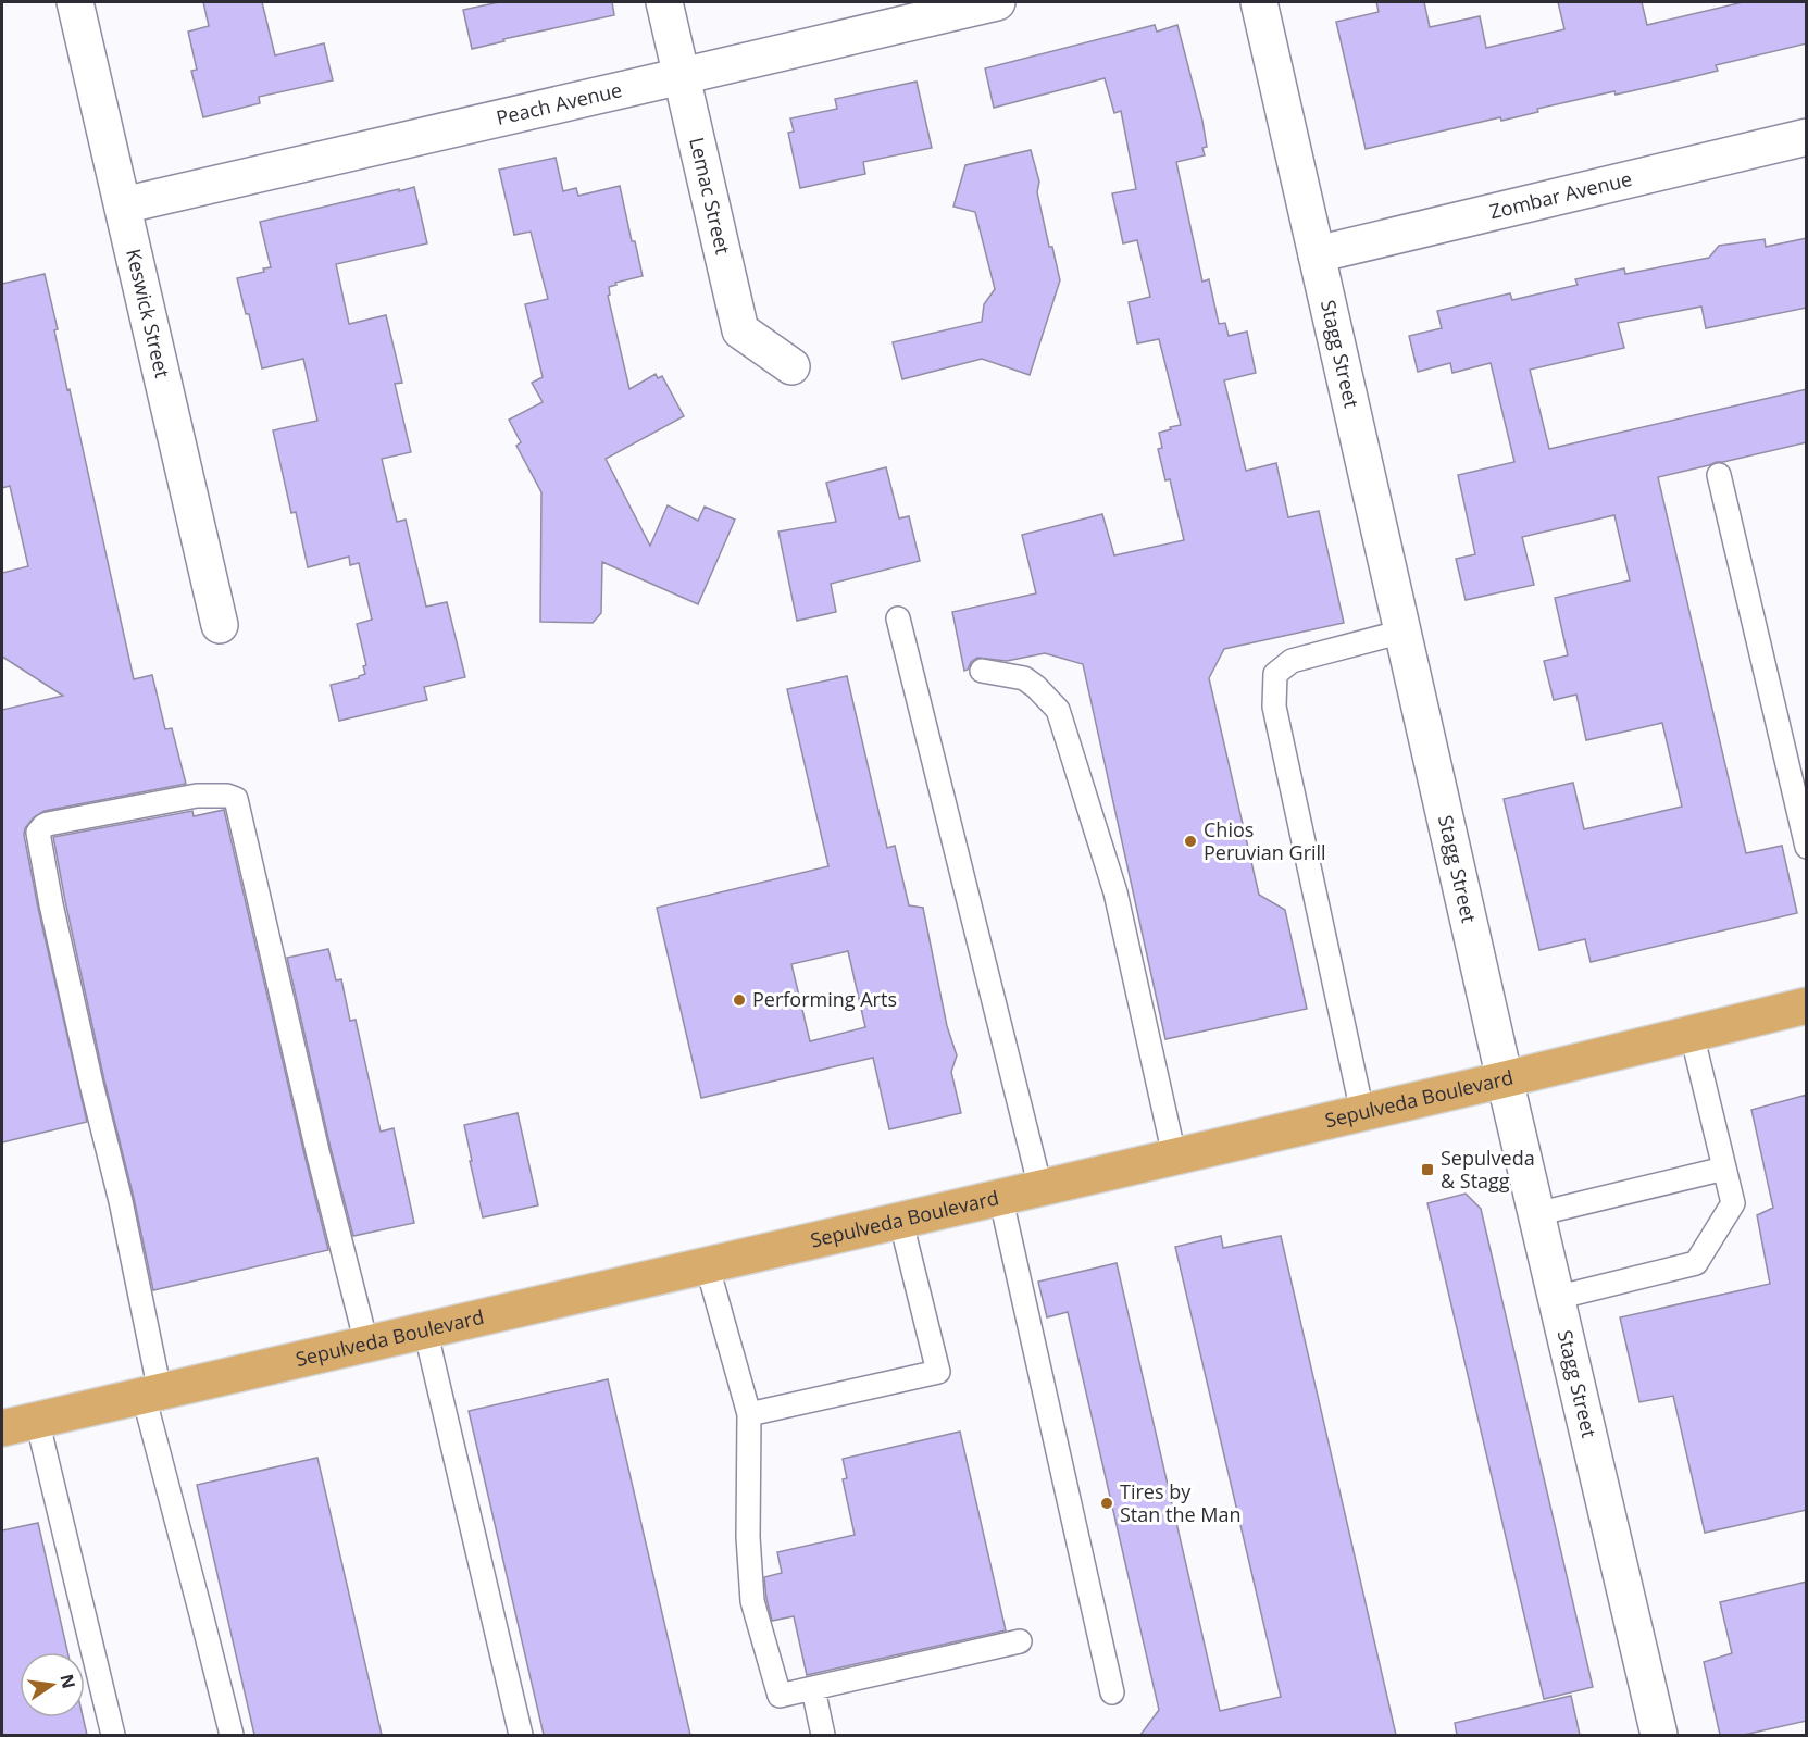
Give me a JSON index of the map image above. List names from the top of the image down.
{
  "streets": {
    "main road": ["Sepulveda Boulevard"],
    "street": [
      "Peach Avenue",
      "Lemac Street",
      "Zombar Avenue",
      "Keswick Street",
      "Stagg Street"
    ]
  },
  "crossings": [
    ["Peach Avenue", "Lemac Street"],
    ["Peach Avenue", "Keswick Street"],
    ["Zombar Avenue", "Stagg Street"],
    ["Stagg Street", "Sepulveda Boulevard"]
  ],
  "places": {
    "other": ["Chios Peruvian Grill", "Performing Arts", "Tires by Stan the Man"],
    "transit": ["Sepulveda & Stagg"]
  },
  "north": "right"
}
